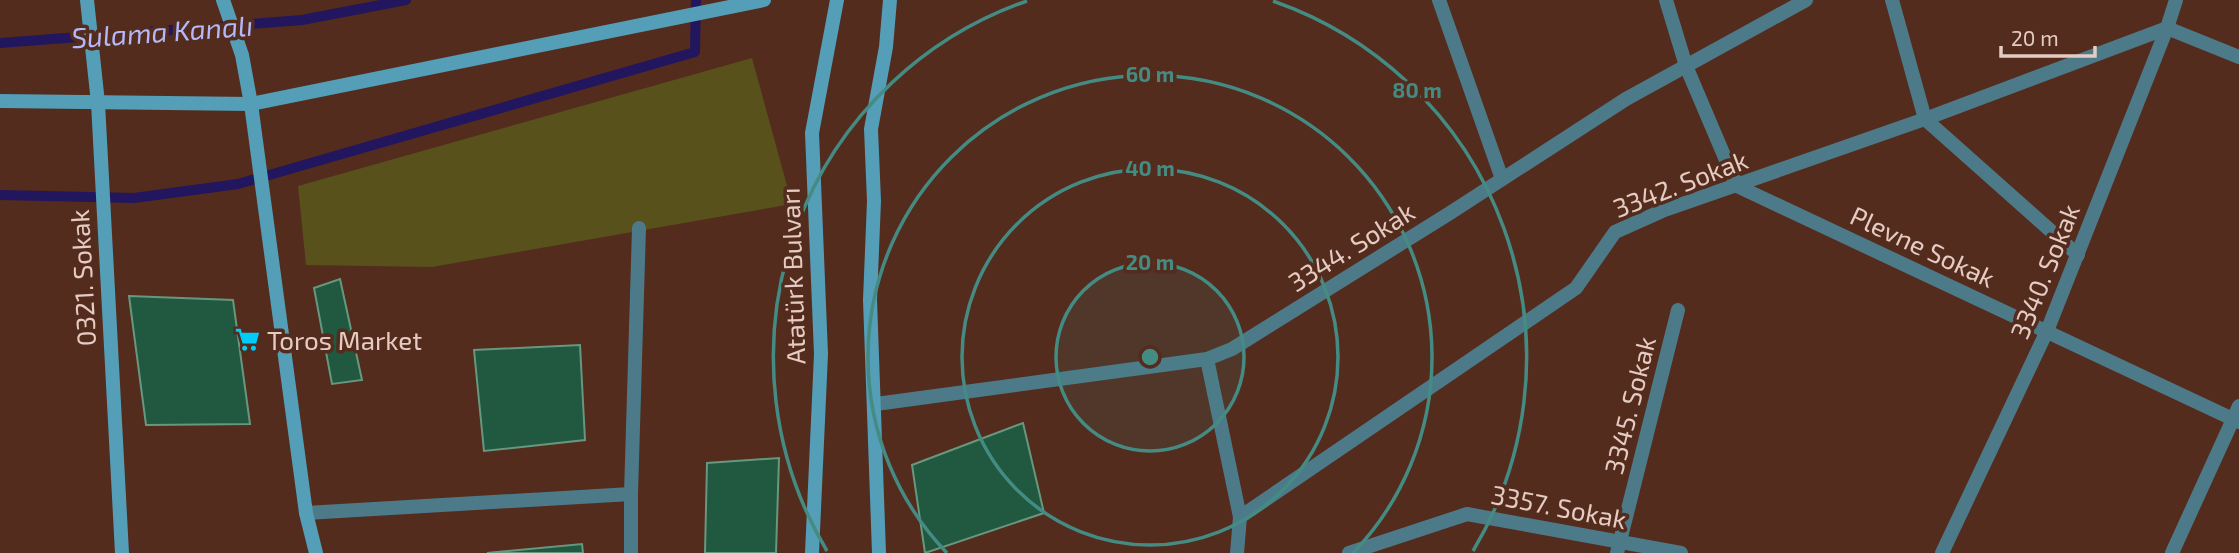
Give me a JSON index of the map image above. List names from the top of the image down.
{
  "streets": {
    "street": [
      "3342. Sokak",
      "3344. Sokak",
      "Plevne Sokak",
      "3340. Sokak",
      "Atatürk Bulvarı",
      "0321. Sokak",
      "3345. Sokak",
      "3357. Sokak"
    ]
  },
  "crossings": [
    ["3342. Sokak", "Plevne Sokak"],
    ["3342. Sokak", "3340. Sokak"],
    ["Plevne Sokak", "3340. Sokak"],
    ["3345. Sokak", "3357. Sokak"]
  ],
  "water": ["Sulama Kanalı"],
  "places": {
    "supermarket": ["Toros Market"]
  },
  "scale_bar": "20 m",
  "rings": [
    "60 m",
    "80 m",
    "40 m",
    "20 m"
  ]
}
